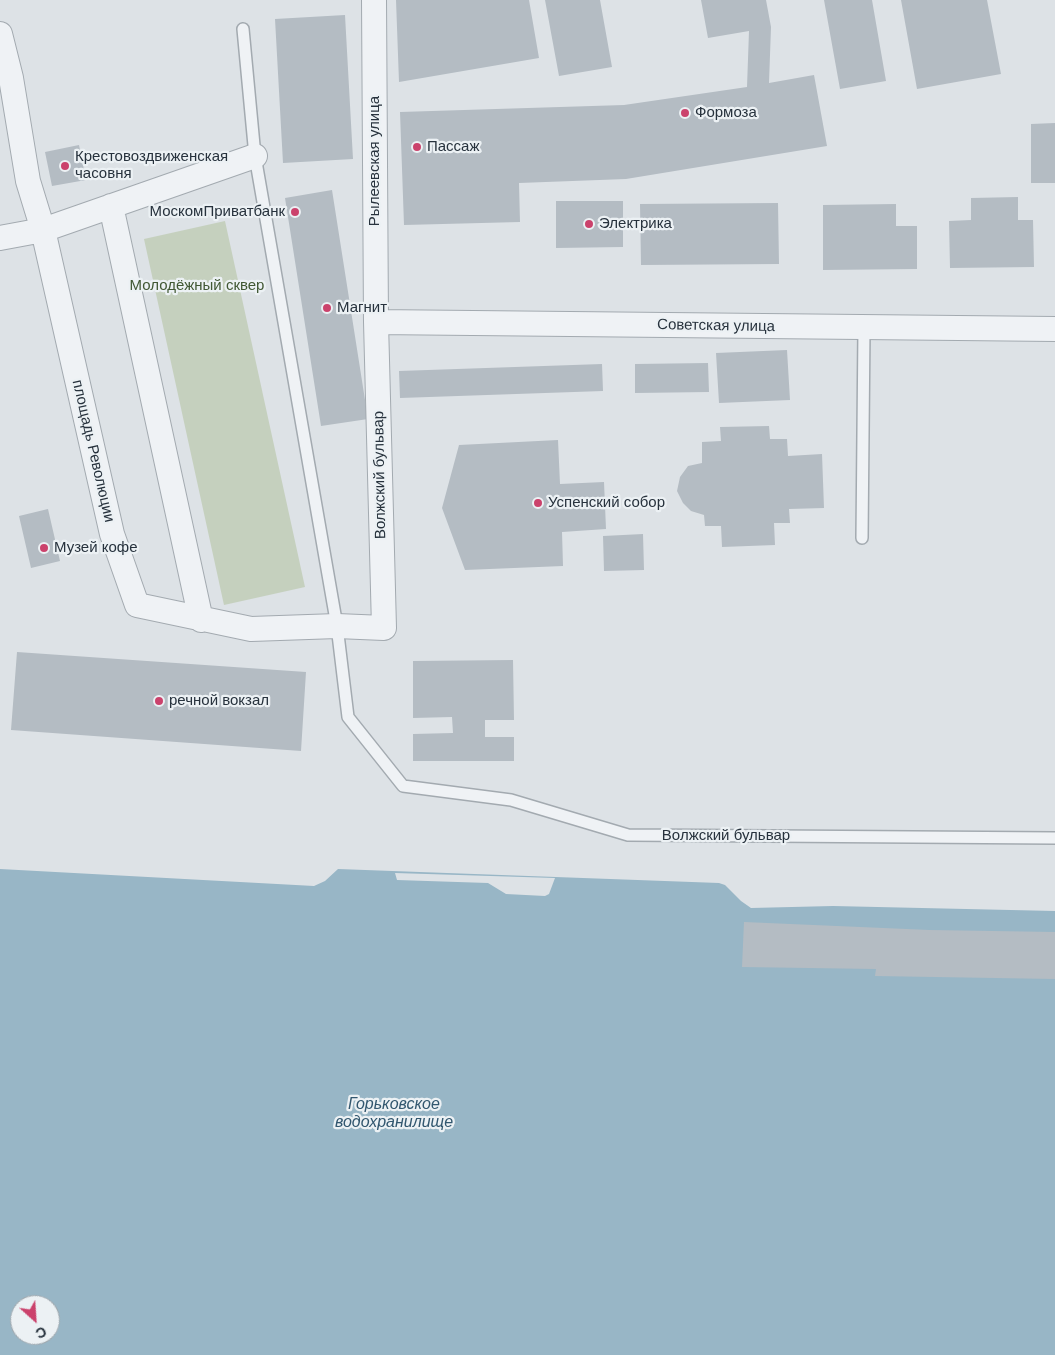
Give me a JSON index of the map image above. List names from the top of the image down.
{
  "streets": {
    "street": [
      "Рылеевская улица",
      "Советская улица",
      "площадь Революции",
      "Волжский бульвар"
    ]
  },
  "crossings": [
    ["Рылеевская улица", "Советская улица"],
    ["Рылеевская улица", "Волжский бульвар"],
    ["Советская улица", "Волжский бульвар"],
    ["площадь Революции", "Волжский бульвар"]
  ],
  "water": ["Горьковское водохранилище"],
  "parks": ["Молодёжный сквер"],
  "places": [
    "Формоза",
    "Пассаж",
    "Крестовоздвиженская часовня",
    "МоскомПриватбанк",
    "Электрика",
    "Магнит",
    "Успенский собор",
    "Музей кофе",
    "речной вокзал"
  ],
  "north": "bottom right"
}
